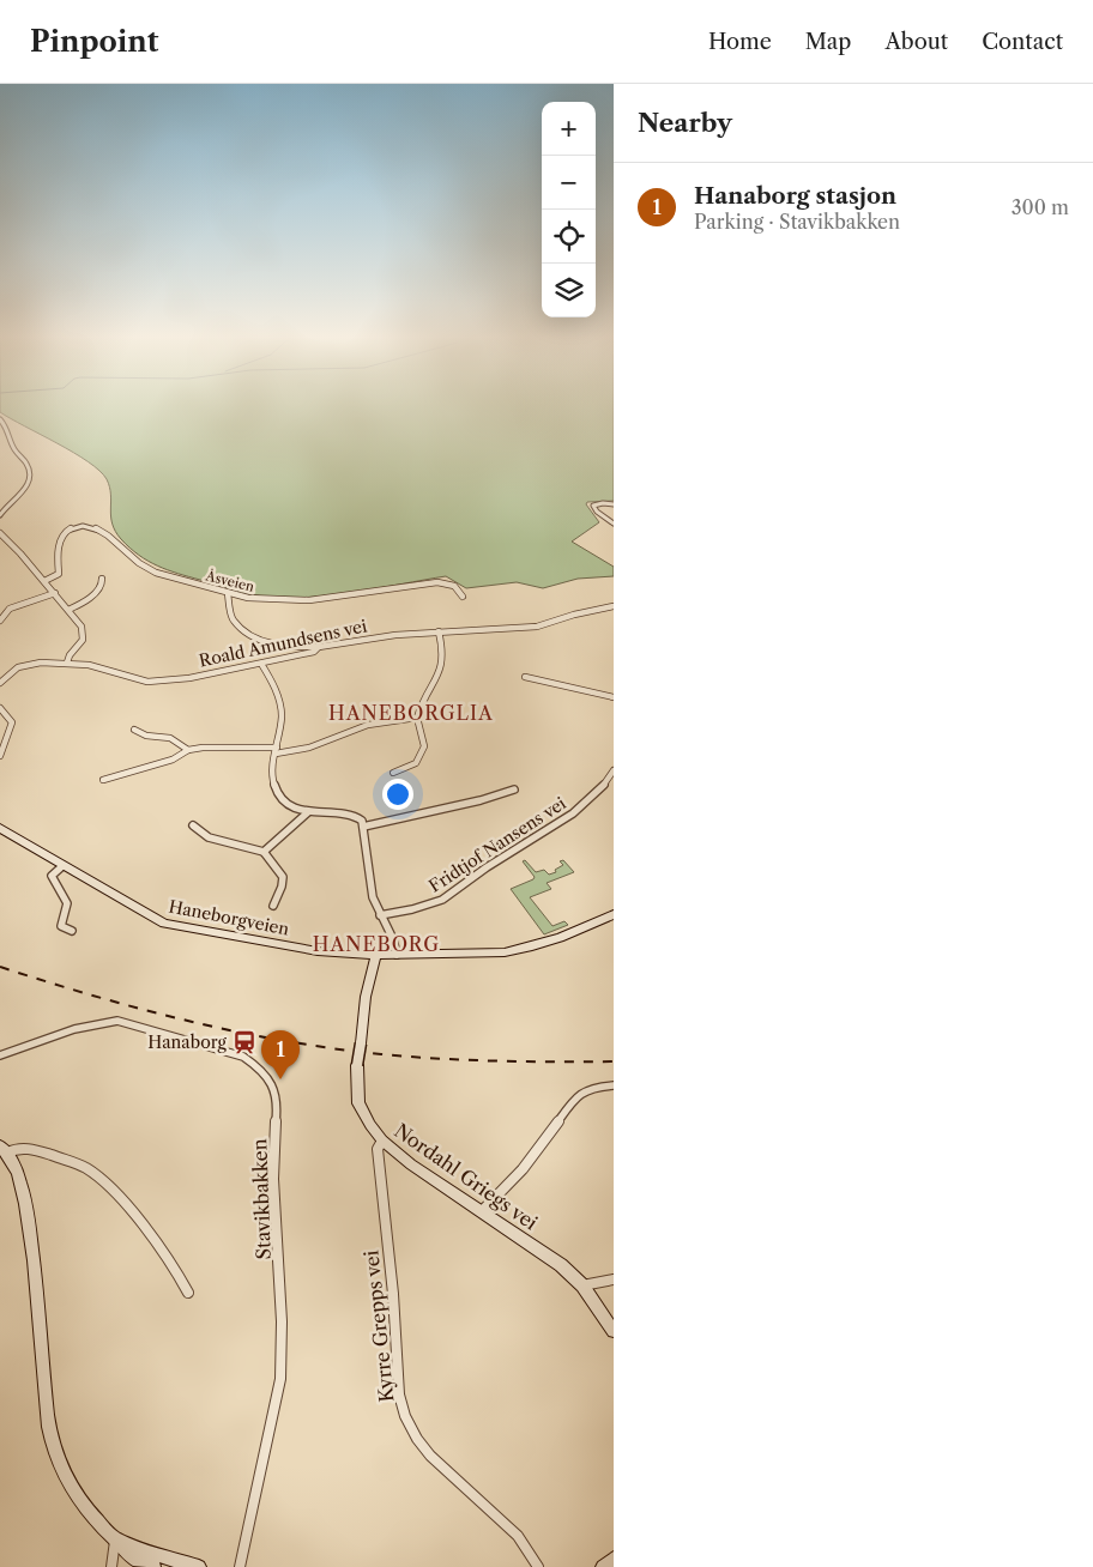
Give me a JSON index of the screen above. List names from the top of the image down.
{
  "streets": {
    "street": [
      "Åsveien",
      "Roald Amundsens vei",
      "Fridtjof Nansens vei",
      "Haneborgveien",
      "Nordahl Griegs vei",
      "Stavikbakken",
      "Kyrre Grepps vei"
    ]
  },
  "crossings": [
    ["Haneborgveien", "Nordahl Griegs vei"],
    ["Nordahl Griegs vei", "Kyrre Grepps vei"]
  ],
  "districts": ["HANEBORGLIA", "HANEBORG"],
  "places": {
    "station": ["Hanaborg"]
  },
  "page": {
    "header": "Pinpoint",
    "nav": [
      "Home",
      "Map",
      "About",
      "Contact"
    ],
    "heading": "Nearby",
    "map_buttons": ["+", "−"],
    "list": [
      {
        "mark": "1",
        "name": "Hanaborg stasjon",
        "note": "Parking · Stavikbakken",
        "value": "300 m"
      }
    ],
    "pins": "1"
  }
}
